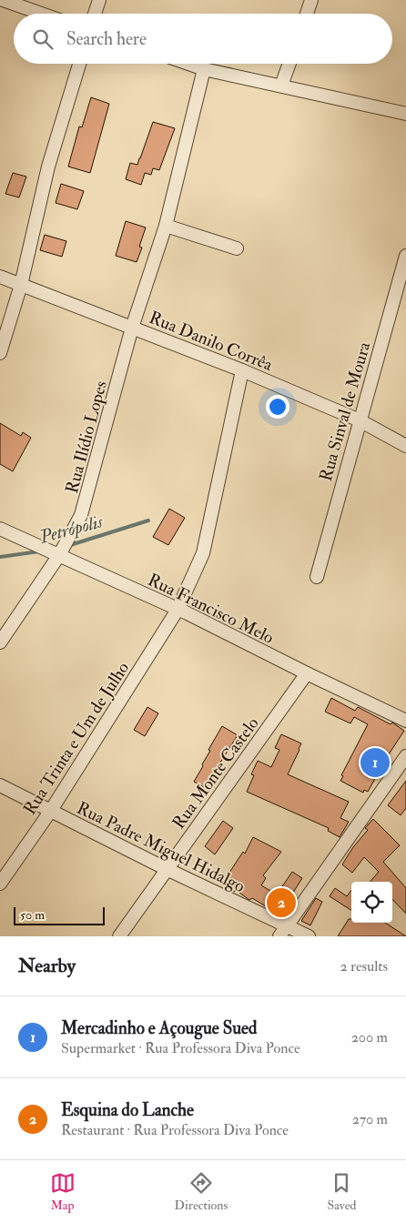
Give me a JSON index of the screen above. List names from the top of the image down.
{
  "streets": {
    "street": [
      "Rua Danilo Corrêa",
      "Rua Sinval de Moura",
      "Rua Ilídio Lopes",
      "Rua Francisco Melo",
      "Rua Trinta e Um de Julho",
      "Rua Monte Castelo",
      "Rua Padre Miguel Hidalgo"
    ]
  },
  "crossings": [
    ["Rua Danilo Corrêa", "Rua Sinval de Moura"],
    ["Rua Danilo Corrêa", "Rua Ilídio Lopes"],
    ["Rua Danilo Corrêa", "Rua Trinta e Um de Julho"],
    ["Rua Ilídio Lopes", "Rua Francisco Melo"],
    ["Rua Francisco Melo", "Rua Trinta e Um de Julho"],
    ["Rua Francisco Melo", "Rua Monte Castelo"],
    ["Rua Trinta e Um de Julho", "Rua Padre Miguel Hidalgo"],
    ["Rua Monte Castelo", "Rua Padre Miguel Hidalgo"]
  ],
  "water": ["Petrópolis"],
  "scale_bar": "50 m",
  "page": {
    "search": "Search here",
    "pins": ["1", "2"],
    "scale": "50 m",
    "heading": ["Nearby", "2 results"],
    "list": [
      {
        "mark": "1",
        "name": "Mercadinho e Açougue Sued",
        "note": "Supermarket · Rua Professora Diva Ponce",
        "value": "200 m"
      },
      {
        "mark": "2",
        "name": "Esquina do Lanche",
        "note": "Restaurant · Rua Professora Diva Ponce",
        "value": "270 m"
      }
    ],
    "nav": ["Map", "Directions", "Saved"]
  }
}
